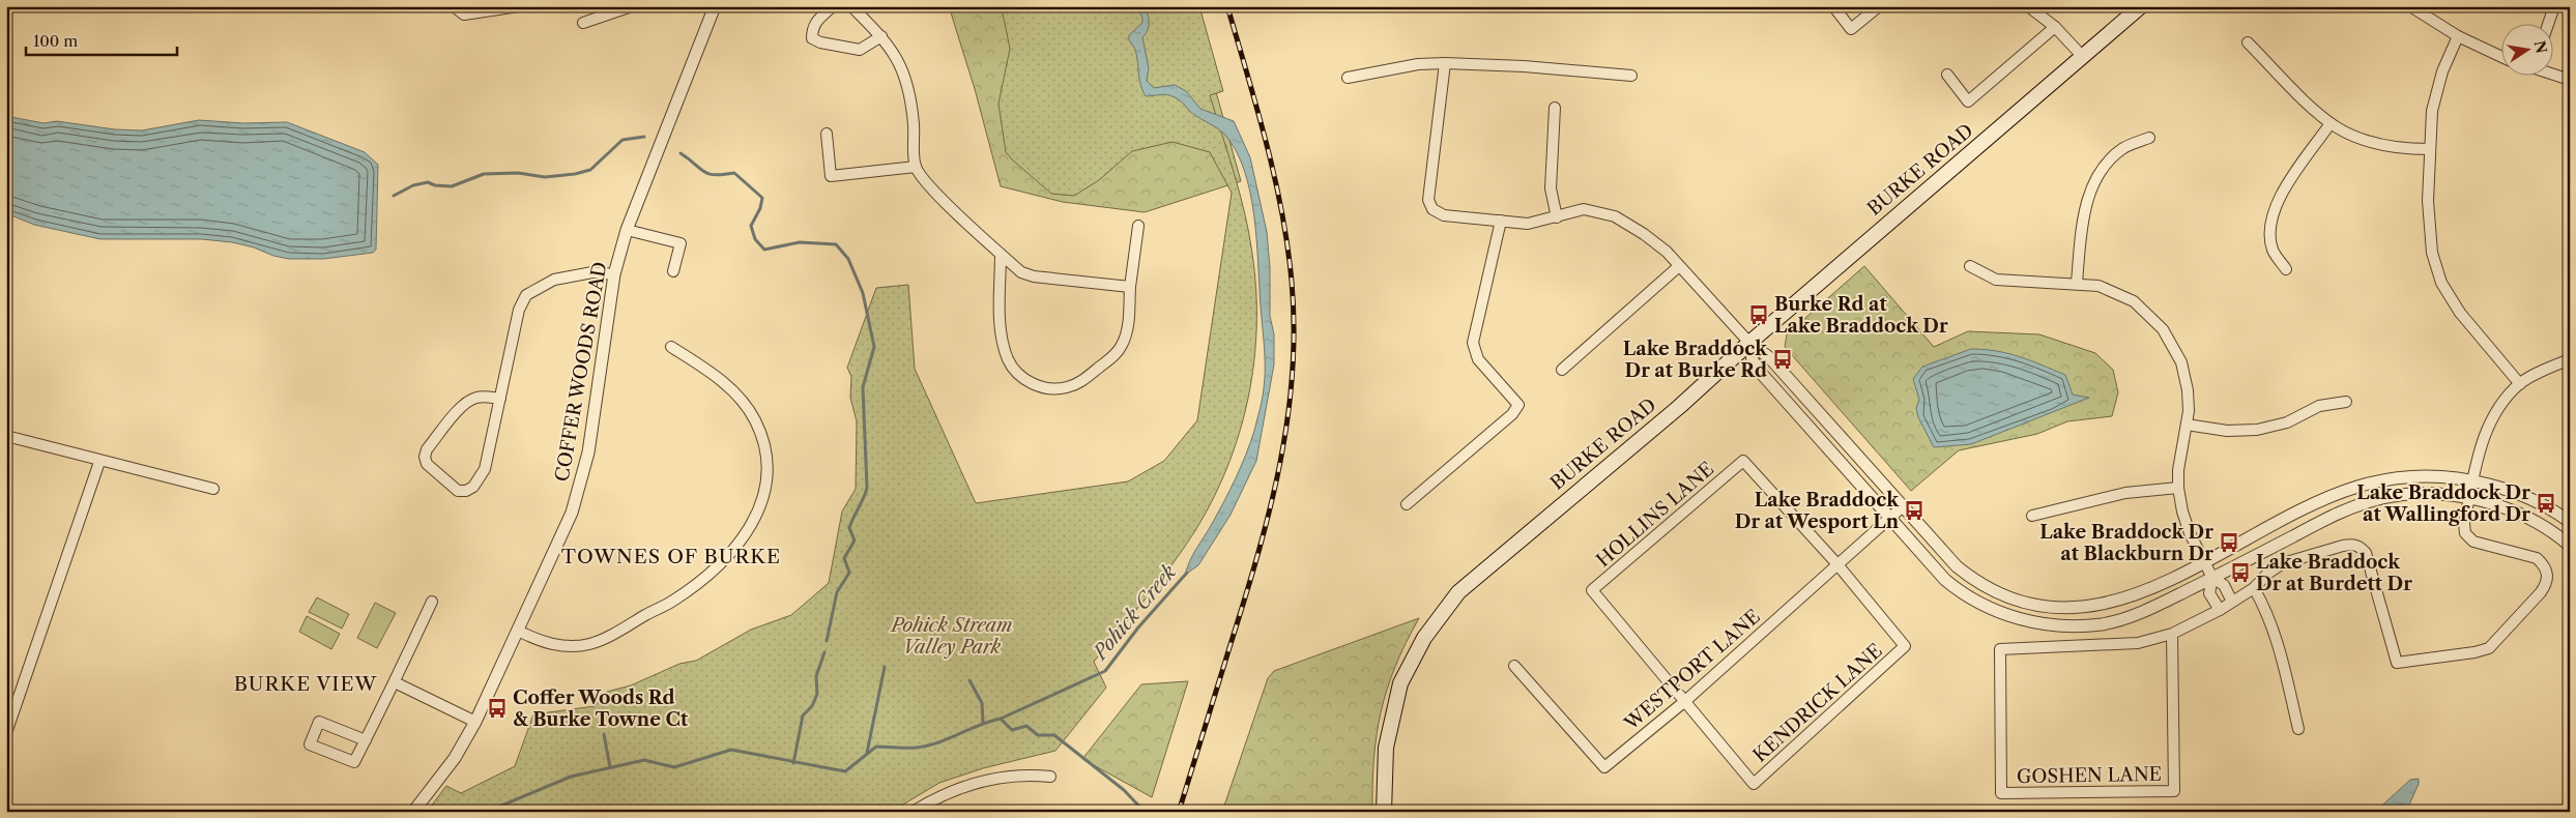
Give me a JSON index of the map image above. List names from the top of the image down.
{
  "streets": {
    "main road": ["BURKE ROAD"],
    "street": [
      "COFFER WOODS ROAD",
      "HOLLINS LANE",
      "WESTPORT LANE",
      "KENDRICK LANE",
      "GOSHEN LANE"
    ]
  },
  "crossings": [
    ["HOLLINS LANE", "WESTPORT LANE"],
    ["HOLLINS LANE", "KENDRICK LANE"],
    ["WESTPORT LANE", "KENDRICK LANE"]
  ],
  "districts": ["TOWNES OF BURKE", "BURKE VIEW"],
  "water": ["Pohick Creek"],
  "parks": ["Pohick Stream Valley Park"],
  "places": {
    "bus stop": [
      "Burke Rd at Lake Braddock Dr",
      "Lake Braddock Dr at Burke Rd",
      "Lake Braddock Dr at Wallingford Dr",
      "Lake Braddock Dr at Wesport Ln",
      "Lake Braddock Dr at Blackburn Dr",
      "Lake Braddock Dr at Burdett Dr",
      "Coffer Woods Rd & Burke Towne Ct"
    ]
  },
  "scale_bar": "100 m",
  "north": "right"
}
